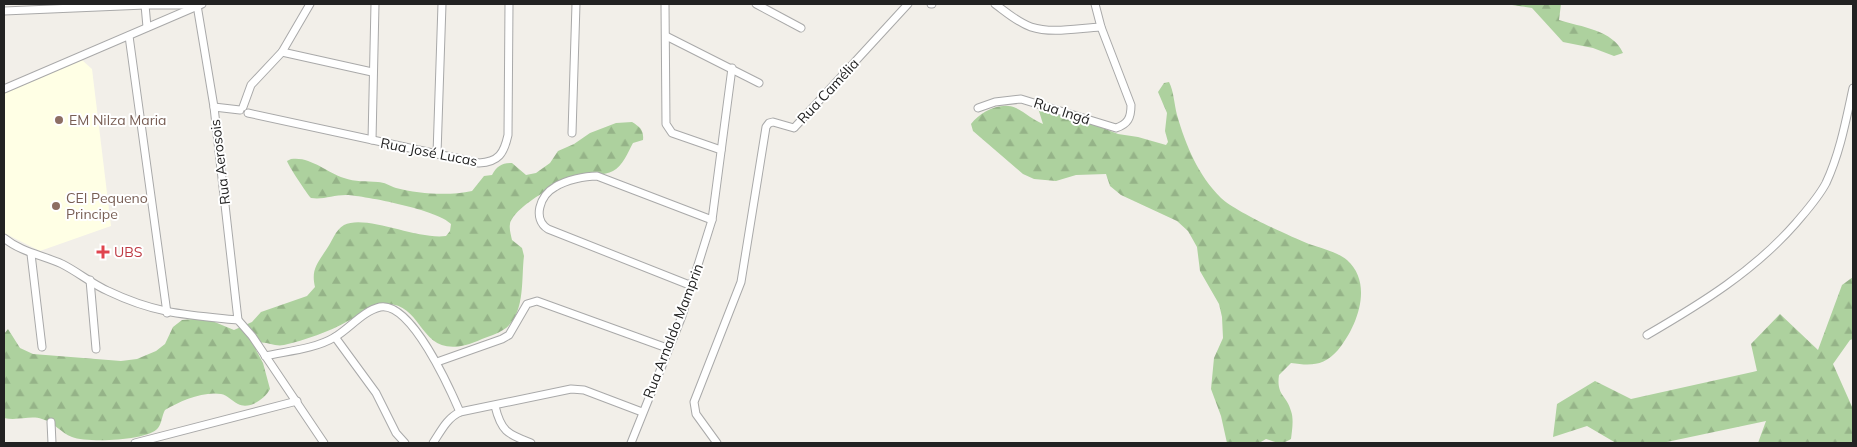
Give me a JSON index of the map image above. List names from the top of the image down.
{
  "streets": {
    "street": [
      "Rua Camélia",
      "Rua Ingá",
      "Rua José Lucas",
      "Rua Aerosois",
      "Rua Arnaldo Mamprin"
    ]
  },
  "crossings": [
    ["Rua José Lucas", "Rua Aerosois"]
  ],
  "places": {
    "other": ["EM Nilza Maria", "CEI Pequeno Principe"],
    "health": ["UBS"]
  }
}
